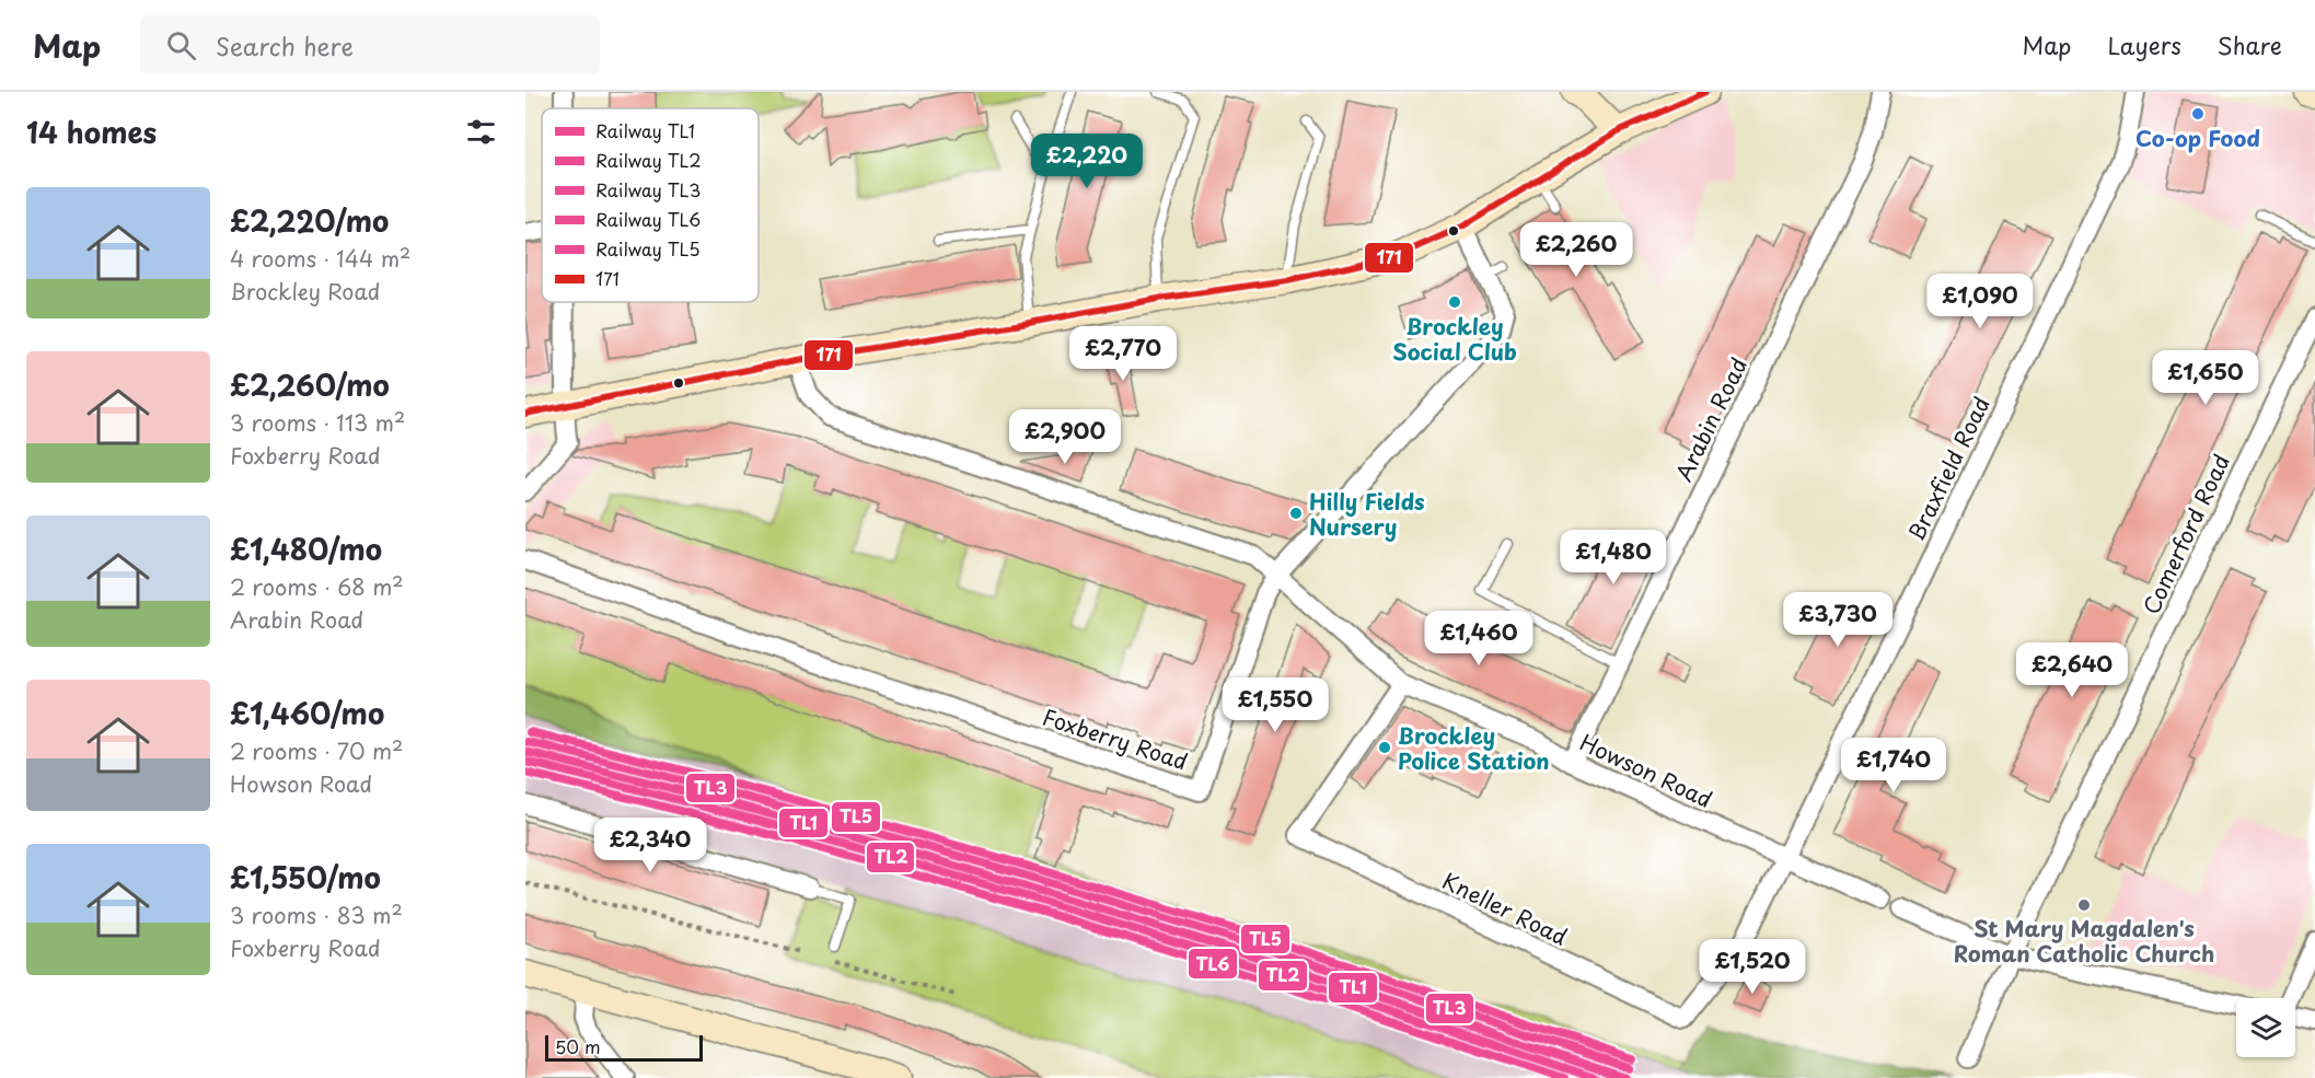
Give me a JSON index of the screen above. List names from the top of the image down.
{
  "streets": {
    "street": [
      "Arabin Road",
      "Braxfield Road",
      "Comerford Road",
      "Foxberry Road",
      "Howson Road",
      "Kneller Road"
    ]
  },
  "crossings": [
    ["Arabin Road", "Howson Road"],
    ["Braxfield Road", "Howson Road"],
    ["Braxfield Road", "Kneller Road"],
    ["Foxberry Road", "Howson Road"],
    ["Howson Road", "Kneller Road"]
  ],
  "places": [
    "Co-op Food",
    "Brockley Social Club",
    "Hilly Fields Nursery",
    "Brockley Police Station",
    "St Mary Magdalen's Roman Catholic Church"
  ],
  "lines": [
    "transit line 171",
    "rail line TL5",
    "rail line TL3",
    "rail line TL1",
    "rail line TL2",
    "rail line TL6"
  ],
  "legend": [
    "Railway TL1",
    "Railway TL2",
    "Railway TL3",
    "Railway TL6",
    "Railway TL5",
    "171"
  ],
  "scale_bar": "50 m",
  "page": {
    "header": "Map",
    "search": "Search here",
    "nav": ["Map", "Layers", "Share"],
    "heading": "14 homes",
    "price": [
      "£2,220",
      "£2,260",
      "£1,090",
      "£2,770",
      "£1,650",
      "£2,900",
      "£1,480",
      "£3,730",
      "£1,460",
      "£2,640",
      "£1,550",
      "£1,740",
      "£2,340",
      "£1,520"
    ],
    "list": [
      {
        "name": "£2,220/mo",
        "note": "4 rooms · 144 m² · Brockley Road"
      },
      {
        "name": "£2,260/mo",
        "note": "3 rooms · 113 m² · Foxberry Road"
      },
      {
        "name": "£1,480/mo",
        "note": "2 rooms · 68 m² · Arabin Road"
      },
      {
        "name": "£1,460/mo",
        "note": "2 rooms · 70 m² · Howson Road"
      },
      {
        "name": "£1,550/mo",
        "note": "3 rooms · 83 m² · Foxberry Road"
      }
    ],
    "scale": "50 m"
  }
}
